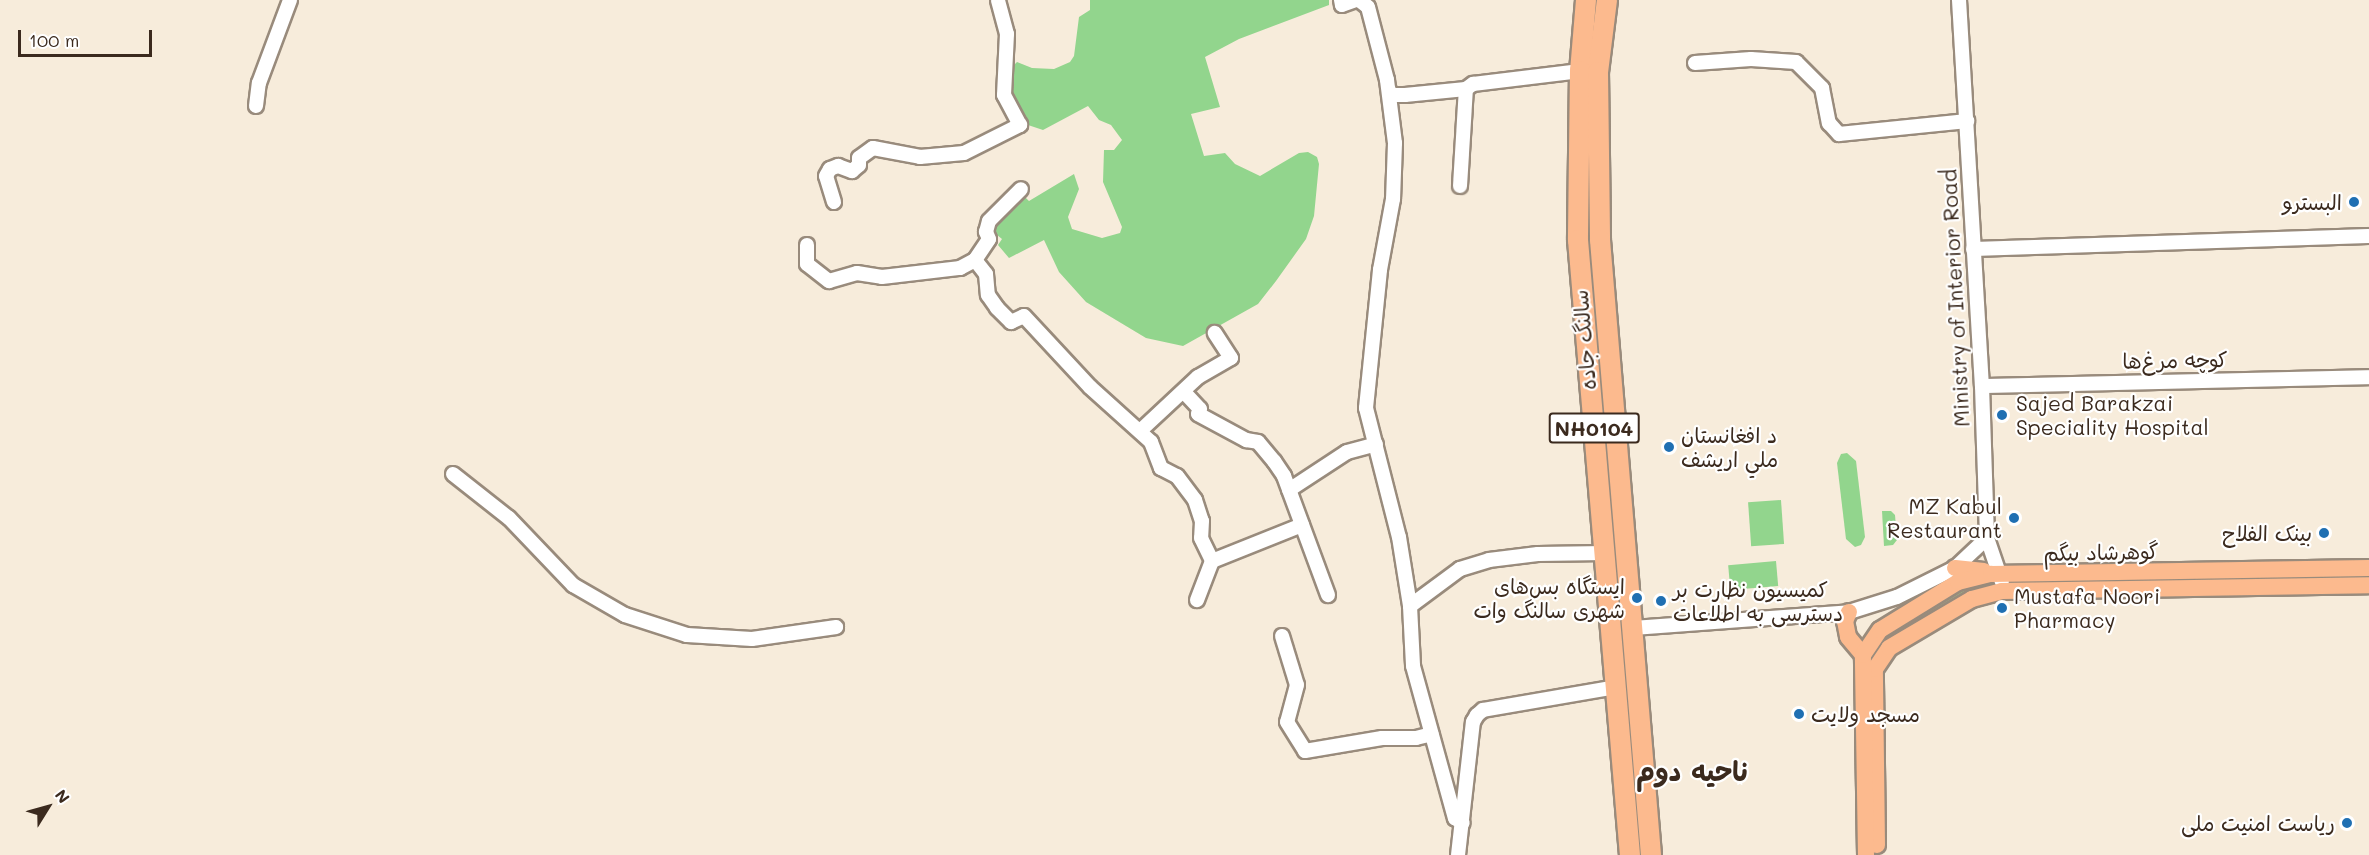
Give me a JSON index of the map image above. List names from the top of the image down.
{
  "streets": {
    "highway": ["سالنگ جاده", "NH0104"],
    "main road": ["گوهرشاد بیگم"],
    "street": ["Ministry of Interior Road", "کوچه مرغ‌ها"]
  },
  "crossings": [
    ["Ministry of Interior Road", "کوچه مرغ‌ها"],
    ["Ministry of Interior Road", "گوهرشاد بیگم"]
  ],
  "districts": ["ناحیه دوم"],
  "places": [
    "البسترو",
    "Sajed Barakzai Speciality Hospital",
    "د افغانستان ملي اریشف",
    "MZ Kabul Restaurant",
    "بینک الفلاح",
    "ایستگاه بس‌های شهری سالنگ وات",
    "کمیسیون نظارت بر دسترسی به اطلاعات",
    "Mustafa Noori Pharmacy",
    "مسجد ولایت",
    "ریاست امنیت ملی"
  ],
  "scale_bar": "100 m",
  "north": "top right"
}
